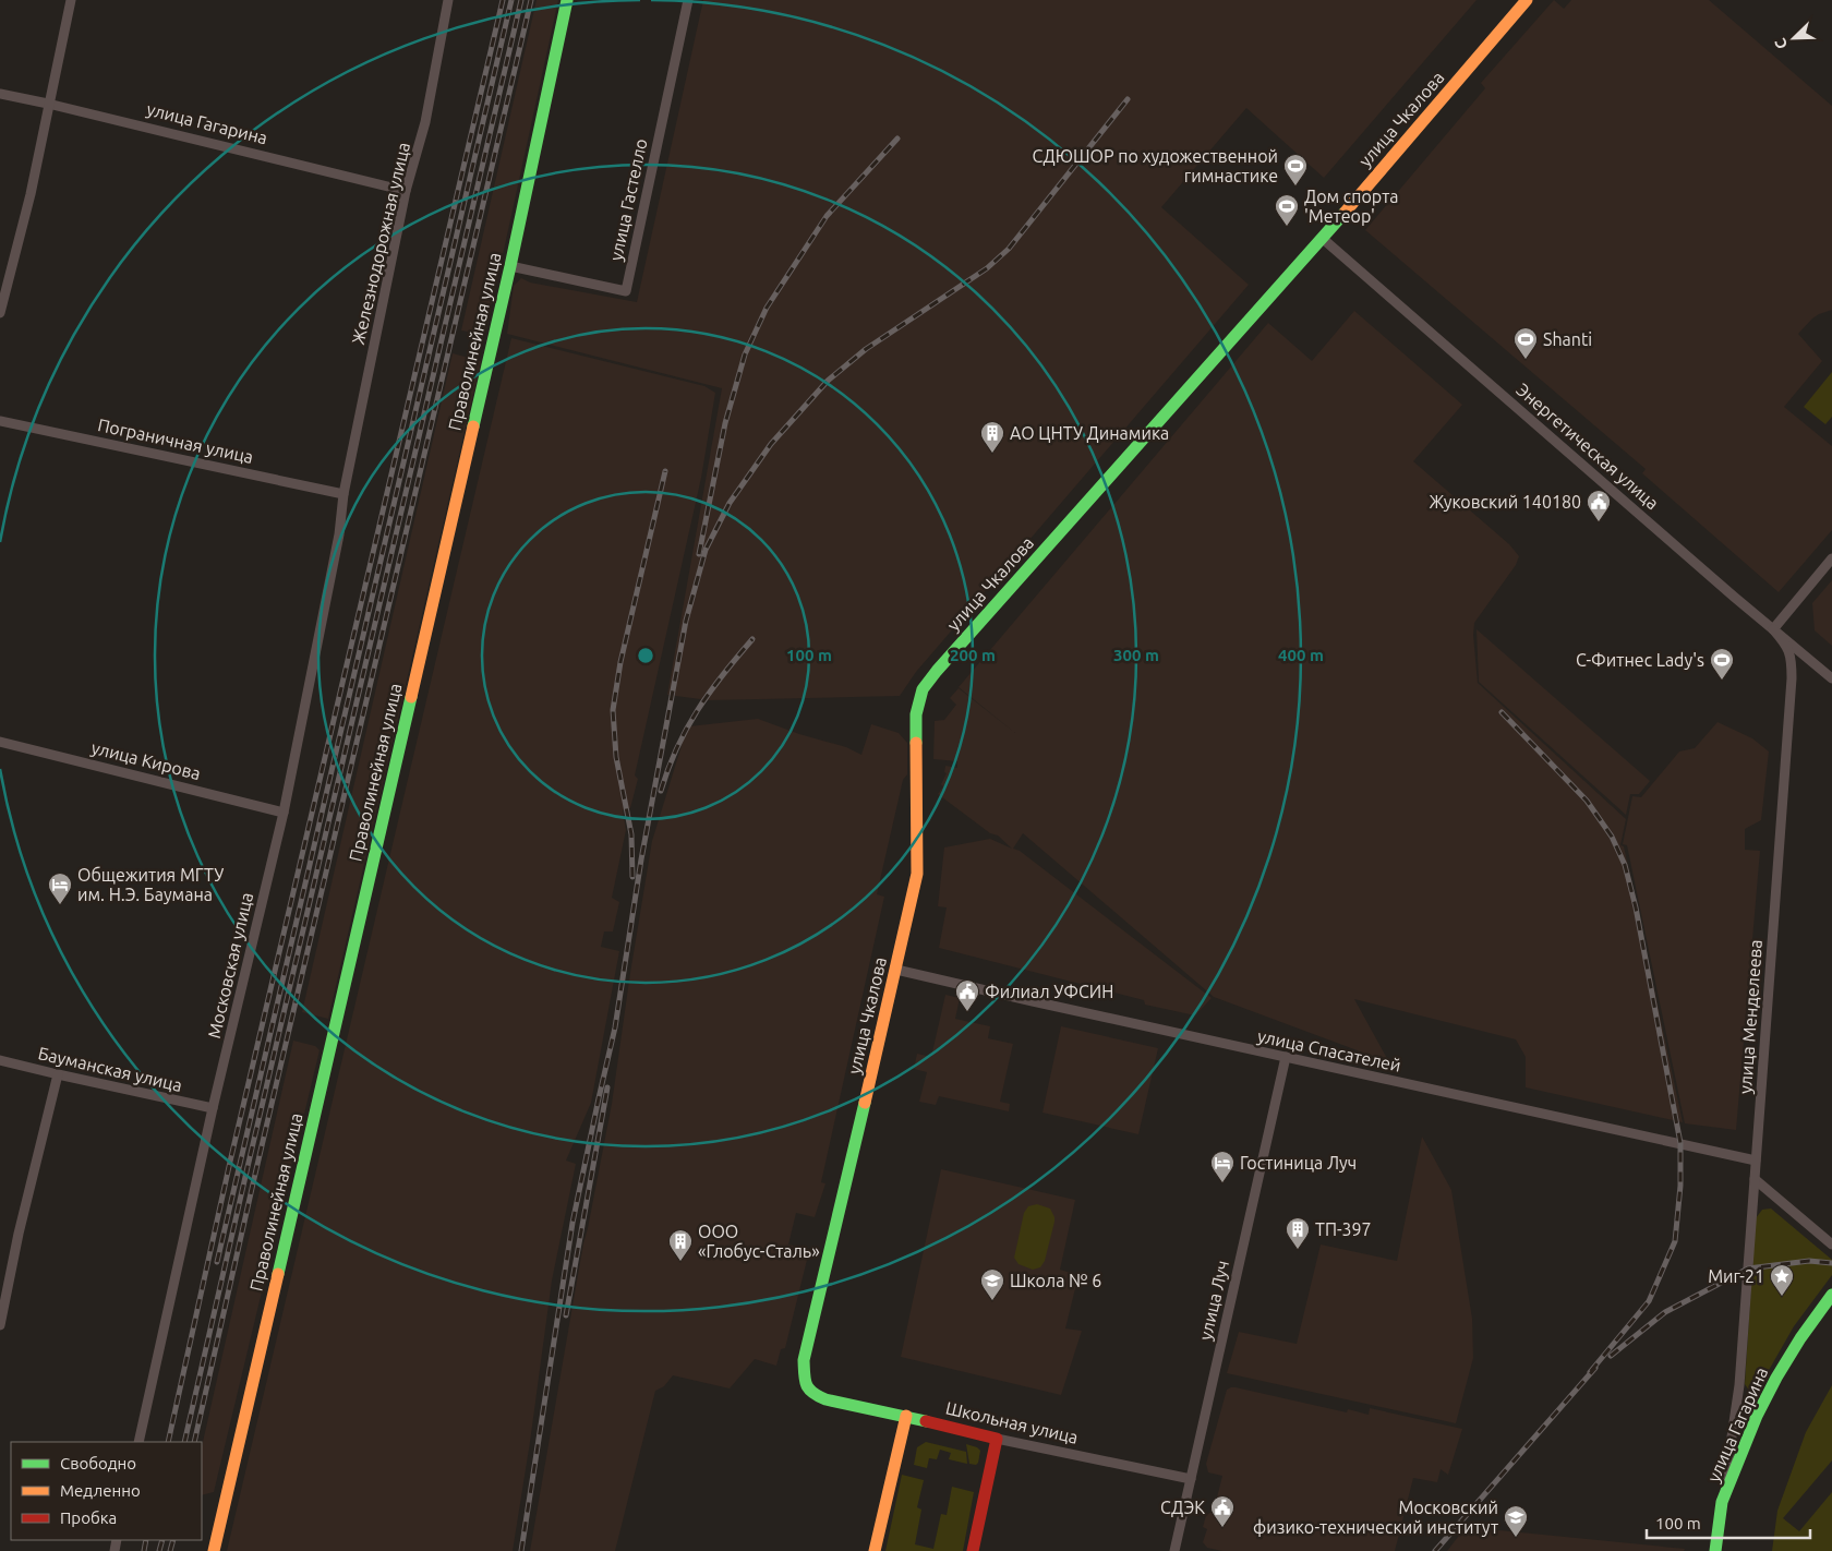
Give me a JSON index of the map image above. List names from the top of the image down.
{
  "streets": {
    "street": [
      "улица Чкалова",
      "улица Гагарина",
      "улица Гастелло",
      "Железнодорожная улица",
      "Праволинейная улица",
      "Пограничная улица",
      "Энергетическая улица",
      "улица Кирова",
      "Московская улица",
      "улица Менделеева",
      "улица Спасателей",
      "Бауманская улица",
      "улица Луч",
      "Школьная улица"
    ]
  },
  "crossings": [
    ["улица Чкалова", "Энергетическая улица"],
    ["улица Чкалова", "улица Спасателей"],
    ["улица Чкалова", "Школьная улица"],
    ["улица Гагарина", "Железнодорожная улица"],
    ["улица Гагарина", "улица Менделеева"],
    ["улица Гастелло", "Праволинейная улица"],
    ["Железнодорожная улица", "Пограничная улица"],
    ["Железнодорожная улица", "Московская улица"],
    ["Пограничная улица", "Московская улица"],
    ["Энергетическая улица", "улица Менделеева"],
    ["улица Кирова", "Московская улица"],
    ["Московская улица", "Бауманская улица"],
    ["улица Менделеева", "улица Спасателей"],
    ["улица Спасателей", "улица Луч"],
    ["улица Луч", "Школьная улица"]
  ],
  "places": {
    "sports": [
      "СДЮШОР по художественной гимнастике",
      "Дом спорта 'Метеор'",
      "Shanti",
      "С-Фитнес Lady's"
    ],
    "building": ["АО ЦНТУ Динамика", "ТП-397", "ООО «Глобус-Сталь»"],
    "public building": ["Жуковский 140180", "Филиал УФСИН", "СДЭК"],
    "hotel": ["Общежития МГТУ им. Н.Э. Баумана", "Гостиница Луч"],
    "place": ["Миг-21"],
    "school or university": ["Школа № 6", "Московский физико-технический институт"]
  },
  "legend": ["Свободно", "Медленно", "Пробка"],
  "scale_bar": "100 m",
  "north": "bottom left",
  "rings": [
    "100 m",
    "200 m",
    "300 m",
    "400 m"
  ]
}
